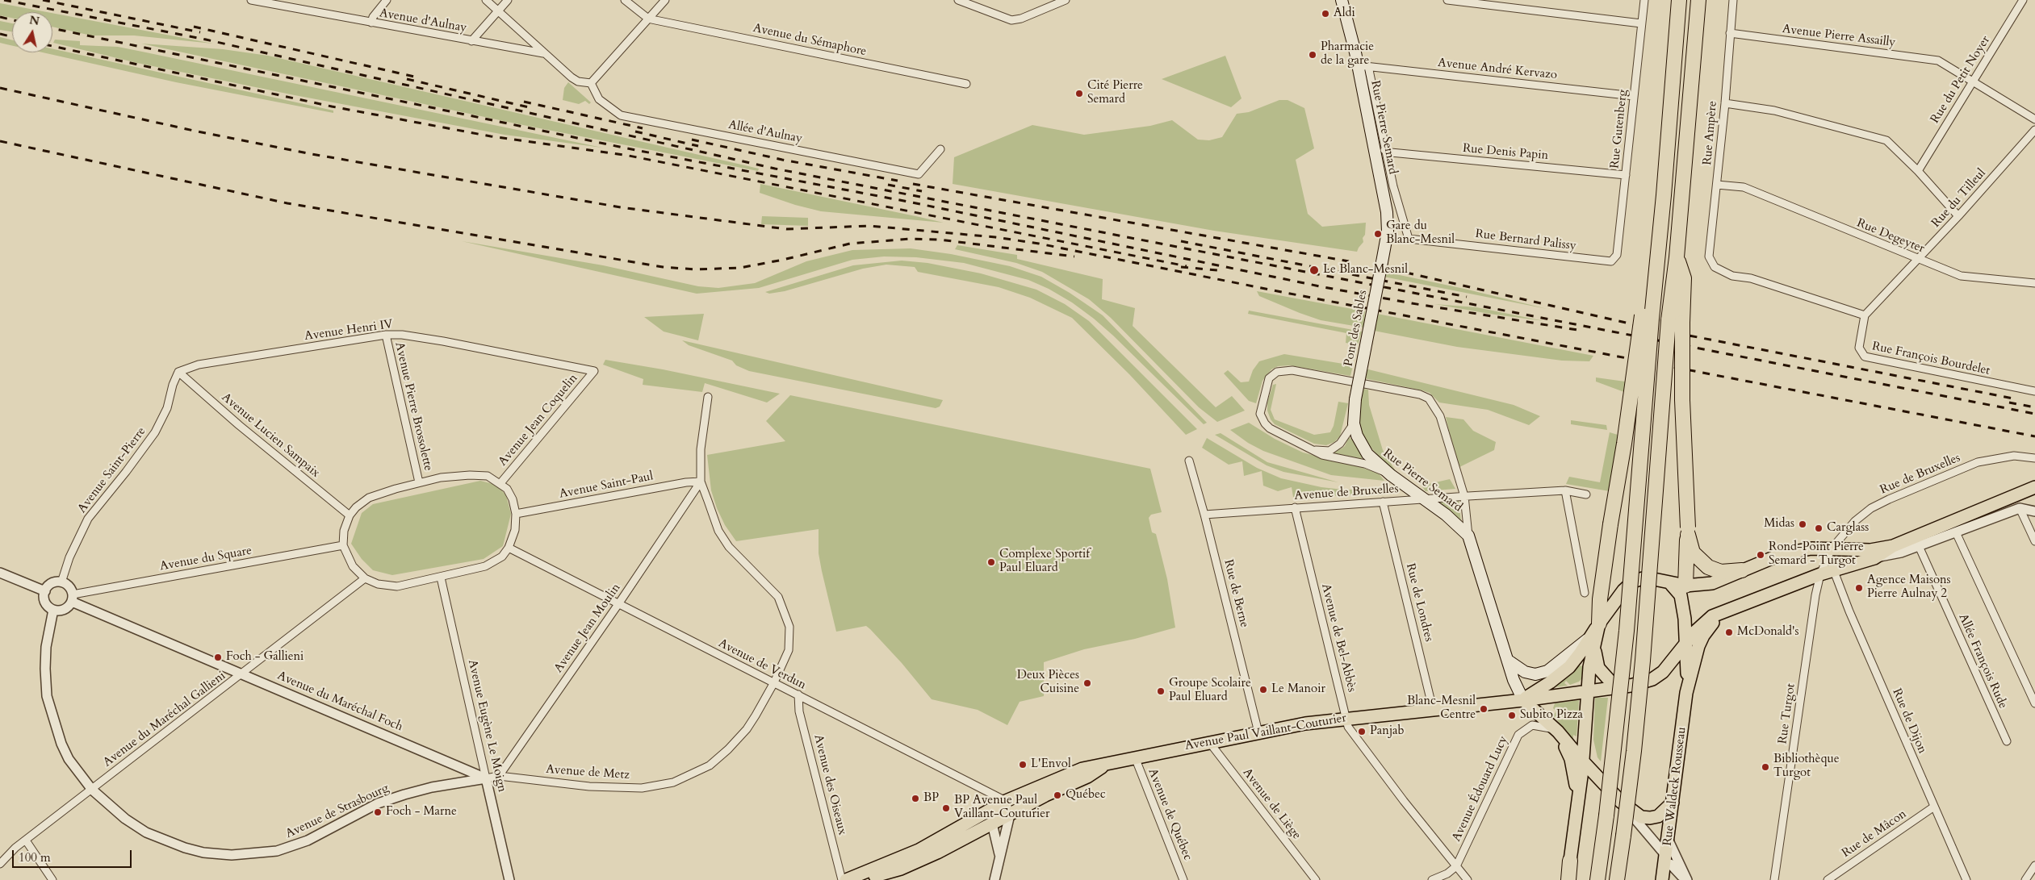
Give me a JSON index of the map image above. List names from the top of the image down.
{
  "streets": {
    "main road": [
      "Rue Pierre Semard",
      "Pont des Sables",
      "Avenue Paul Vaillant-Couturier",
      "Rue Waldeck Rousseau"
    ],
    "street": [
      "Avenue d'Aulnay",
      "Avenue Pierre Assailly",
      "Avenue du Sémaphore",
      "Avenue André Kervazo",
      "Rue du Petit Noyer",
      "Rue Gutenberg",
      "Allée d'Aulnay",
      "Rue Ampère",
      "Rue Denis Papin",
      "Rue du Tilleul",
      "Rue Degeyter",
      "Rue Bernard Palissy",
      "Avenue Henri IV",
      "Rue François Bourdelet",
      "Avenue Pierre Brossolette",
      "Avenue Jean Coquelin",
      "Avenue Lucien Sampaix",
      "Avenue Saint-Pierre",
      "Rue de Bruxelles",
      "Avenue Saint-Paul",
      "Avenue de Bruxelles",
      "Avenue du Square",
      "Rue de Berne",
      "Rue de Londres",
      "Avenue Jean Moulin",
      "Avenue de Bel-Abbès",
      "Allée François Rude",
      "Avenue de Verdun",
      "Avenue du Maréchal Foch",
      "Rue Turgot",
      "Avenue du Maréchal Gallieni",
      "Rue de Dijon",
      "Avenue Eugène Le Moign",
      "Avenue de Metz",
      "Avenue des Oiseaux",
      "Avenue Édouard Lucy",
      "Avenue de Liège",
      "Avenue de Strasbourg",
      "Avenue de Québec",
      "Rue de Mâcon"
    ]
  },
  "crossings": [
    ["Avenue Pierre Assailly", "Rue du Petit Noyer"],
    ["Avenue Pierre Assailly", "Rue Ampère"],
    ["Avenue André Kervazo", "Rue Pierre Semard"],
    ["Avenue André Kervazo", "Rue Gutenberg"],
    ["Rue Pierre Semard", "Rue Denis Papin"],
    ["Rue Pierre Semard", "Rue Bernard Palissy"],
    ["Rue Pierre Semard", "Pont des Sables"],
    ["Rue Pierre Semard", "Avenue de Bruxelles"],
    ["Rue Pierre Semard", "Avenue Paul Vaillant-Couturier"],
    ["Rue Gutenberg", "Rue Denis Papin"],
    ["Rue Gutenberg", "Rue Bernard Palissy"],
    ["Rue Ampère", "Rue du Tilleul"],
    ["Rue Ampère", "Rue Degeyter"],
    ["Rue Ampère", "Rue François Bourdelet"],
    ["Rue du Tilleul", "Rue Degeyter"],
    ["Rue du Tilleul", "Rue François Bourdelet"],
    ["Avenue Henri IV", "Avenue Pierre Brossolette"],
    ["Avenue Henri IV", "Avenue Jean Coquelin"],
    ["Avenue Henri IV", "Avenue Lucien Sampaix"],
    ["Avenue Henri IV", "Avenue Saint-Pierre"],
    ["Avenue Lucien Sampaix", "Avenue Saint-Pierre"],
    ["Avenue Saint-Pierre", "Avenue du Square"],
    ["Avenue Saint-Pierre", "Avenue du Maréchal Foch"],
    ["Avenue Saint-Pierre", "Avenue de Strasbourg"],
    ["Rue de Bruxelles", "Rue Turgot"],
    ["Rue de Bruxelles", "Rue de Dijon"],
    ["Avenue Saint-Paul", "Avenue Jean Moulin"],
    ["Avenue Saint-Paul", "Avenue de Metz"],
    ["Avenue de Bruxelles", "Rue de Berne"],
    ["Avenue de Bruxelles", "Rue de Londres"],
    ["Avenue de Bruxelles", "Avenue de Bel-Abbès"],
    ["Avenue du Square", "Avenue du Maréchal Foch"],
    ["Avenue du Square", "Avenue de Strasbourg"],
    ["Rue de Berne", "Avenue Paul Vaillant-Couturier"],
    ["Rue de Londres", "Avenue Paul Vaillant-Couturier"],
    ["Avenue Jean Moulin", "Avenue de Verdun"],
    ["Avenue Jean Moulin", "Avenue de Metz"],
    ["Avenue de Bel-Abbès", "Avenue Paul Vaillant-Couturier"],
    ["Avenue de Bel-Abbès", "Avenue Édouard Lucy"],
    ["Avenue de Verdun", "Avenue Paul Vaillant-Couturier"],
    ["Avenue de Verdun", "Avenue de Metz"],
    ["Avenue de Verdun", "Avenue des Oiseaux"],
    ["Avenue du Maréchal Foch", "Avenue du Maréchal Gallieni"],
    ["Avenue du Maréchal Foch", "Avenue Eugène Le Moign"],
    ["Avenue du Maréchal Foch", "Avenue de Strasbourg"],
    ["Avenue du Maréchal Gallieni", "Avenue de Strasbourg"],
    ["Rue de Dijon", "Rue de Mâcon"],
    ["Avenue Eugène Le Moign", "Avenue de Strasbourg"],
    ["Avenue Paul Vaillant-Couturier", "Rue Waldeck Rousseau"],
    ["Avenue Paul Vaillant-Couturier", "Avenue de Liège"],
    ["Avenue Paul Vaillant-Couturier", "Avenue de Québec"]
  ],
  "places": [
    "Aldi",
    "Pharmacie de la gare",
    "Cité Pierre Semard",
    "Gare du Blanc-Mesnil",
    "Le Blanc-Mesnil",
    "Midas",
    "Carglass",
    "Rond-Point Pierre Semard - Turgot",
    "Complexe Sportif Paul Eluard",
    "Agence Maisons Pierre Aulnay 2",
    "McDonald's",
    "Foch - Gallieni",
    "Deux Pièces Cuisine",
    "Le Manoir",
    "Groupe Scolaire Paul Eluard",
    "Blanc-Mesnil Centre",
    "Subito Pizza",
    "Panjab",
    "L'Envol",
    "Bibliothèque Turgot",
    "Québec",
    "BP",
    "BP Avenue Paul Vaillant-Couturier",
    "Foch - Marne"
  ],
  "scale_bar": "100 m",
  "north": "top"
}
